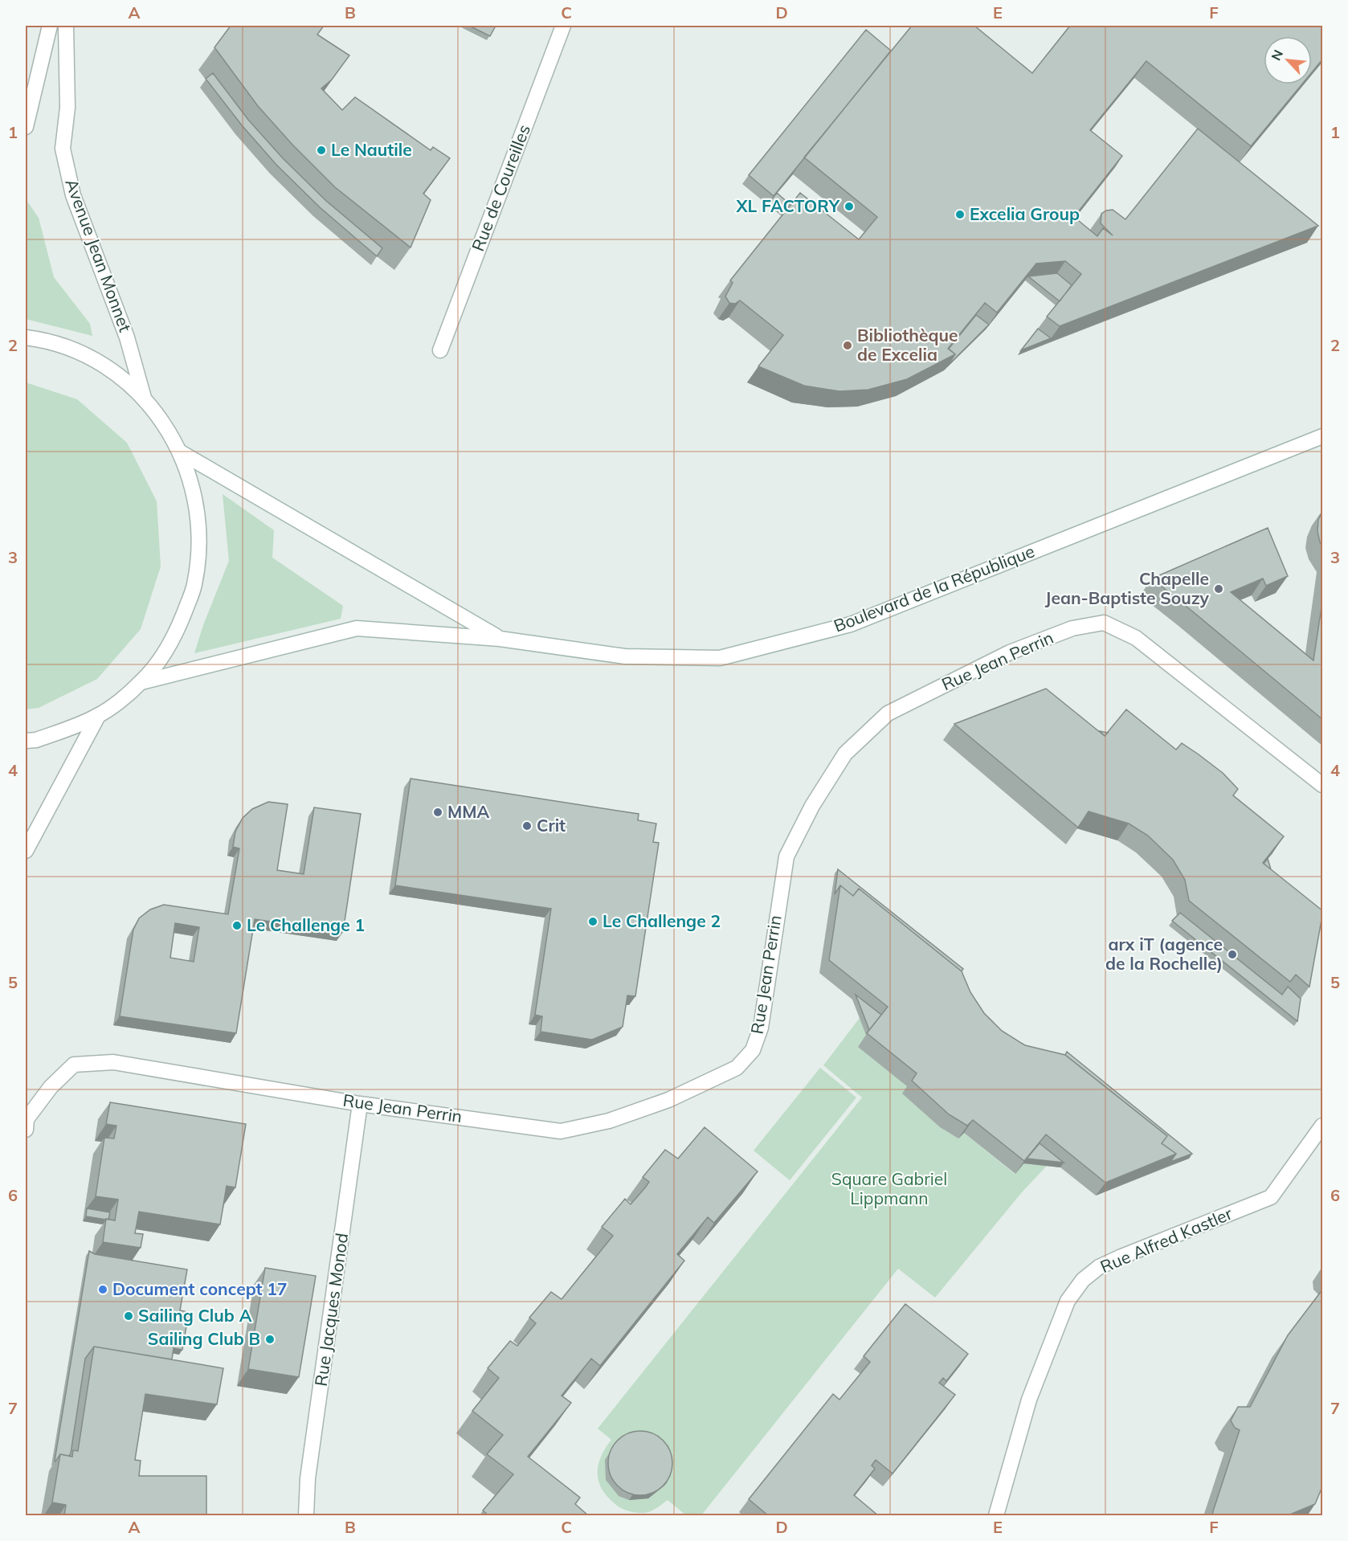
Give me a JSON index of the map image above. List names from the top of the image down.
{
  "streets": {
    "street": [
      "Rue de Coureilles",
      "Avenue Jean Monnet",
      "Boulevard de la République",
      "Rue Jean Perrin",
      "Rue Alfred Kastler",
      "Rue Jacques Monod"
    ]
  },
  "crossings": [
    ["Rue Jean Perrin", "Rue Jacques Monod"]
  ],
  "parks": ["Square Gabriel Lippmann"],
  "places": [
    "Le Nautile",
    "XL FACTORY",
    "Excelia Group",
    "Bibliothèque de Excelia",
    "Chapelle Jean-Baptiste Souzy",
    "MMA",
    "Crit",
    "Le Challenge 2",
    "Le Challenge 1",
    "arx iT (agence de la Rochelle)",
    "Document concept 17",
    "Sailing Club A",
    "Sailing Club B"
  ],
  "north": "top left",
  "grid": {
    "columns": [
      "A",
      "B",
      "C",
      "D",
      "E",
      "F"
    ],
    "rows": [
      "1",
      "2",
      "3",
      "4",
      "5",
      "6",
      "7"
    ]
  }
}
